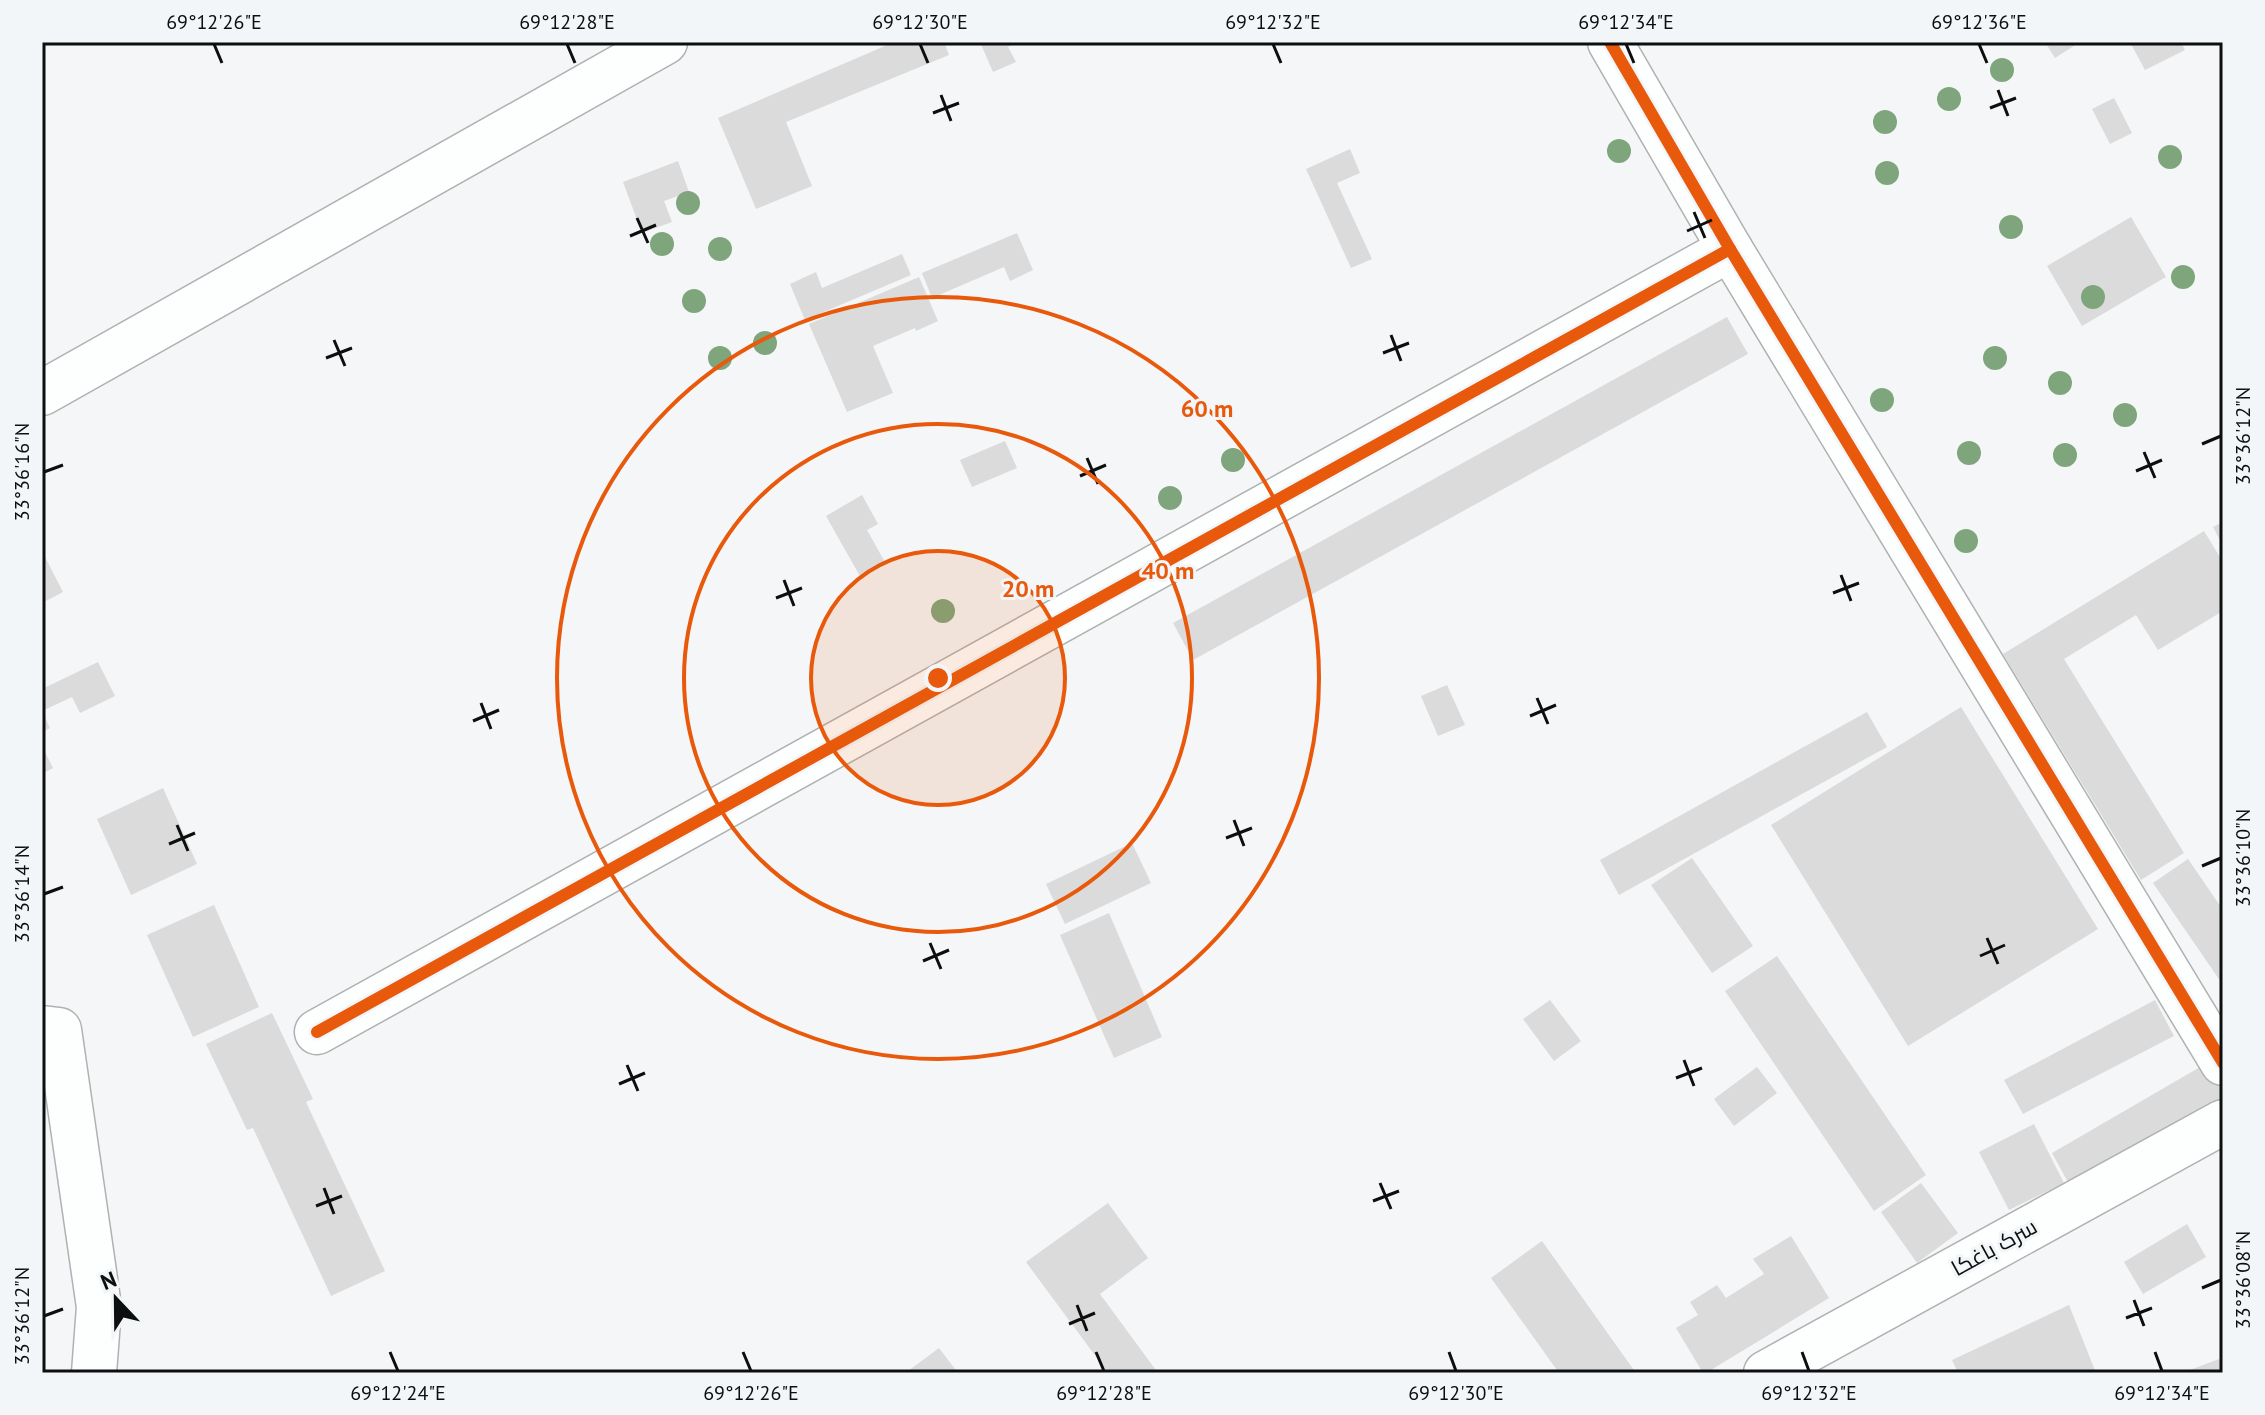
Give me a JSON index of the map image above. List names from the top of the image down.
{
  "streets": {
    "street": ["سرک باغکا"]
  },
  "north": "top",
  "coordinates": [
    "69°12'26\"E",
    "69°12'28\"E",
    "69°12'30\"E",
    "69°12'32\"E",
    "69°12'34\"E",
    "69°12'36\"E",
    "33°36'12\"N",
    "33°36'16\"N",
    "33°36'10\"N",
    "33°36'14\"N",
    "33°36'08\"N",
    "69°12'24\"E"
  ],
  "rings": ["60 m", "40 m", "20 m"]
}
